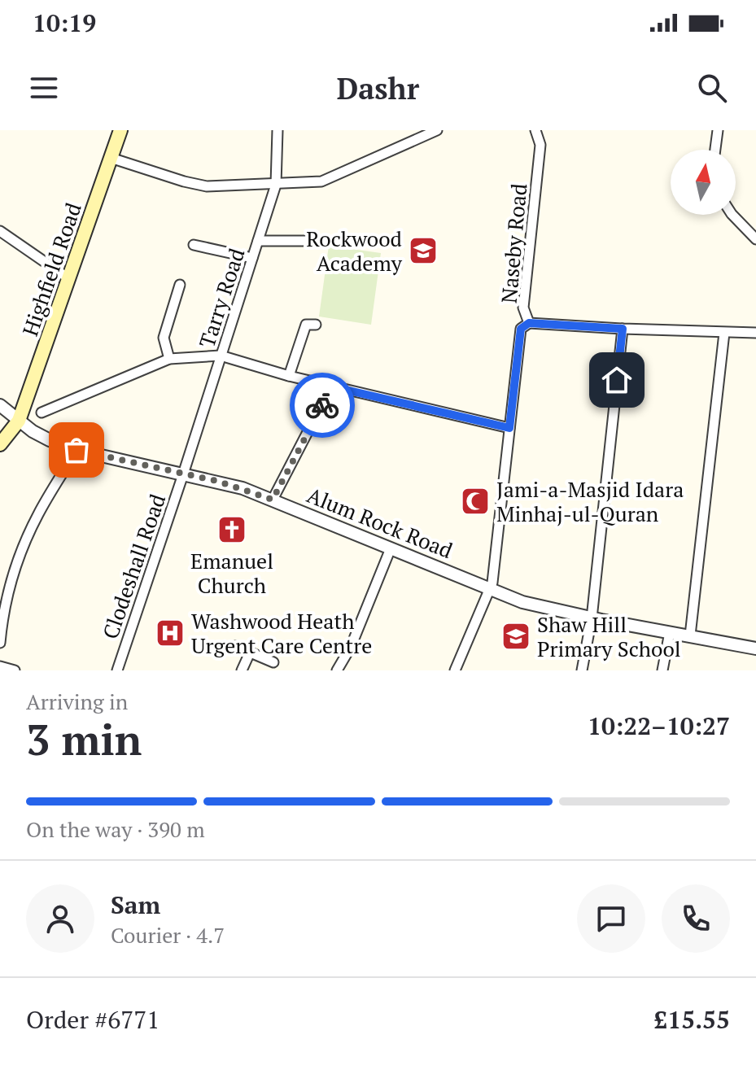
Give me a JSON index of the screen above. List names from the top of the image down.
{
  "streets": {
    "main road": ["Highfield Road"],
    "street": [
      "Naseby Road",
      "Tarry Road",
      "Alum Rock Road",
      "Clodeshall Road"
    ]
  },
  "crossings": [
    ["Naseby Road", "Alum Rock Road"],
    ["Highfield Road", "Alum Rock Road"],
    ["Tarry Road", "Alum Rock Road"],
    ["Tarry Road", "Clodeshall Road"],
    ["Alum Rock Road", "Clodeshall Road"]
  ],
  "places": {
    "school or university": ["Rockwood Academy", "Shaw Hill Primary School"],
    "mosque": ["Jami-a-Masjid Idara Minhaj-ul-Quran"],
    "church": ["Emanuel Church"],
    "hospital": ["Washwood Heath Urgent Care Centre"]
  },
  "north": "top",
  "page": {
    "status": "10:19",
    "header": "Dashr",
    "heading": ["3 min", "Arriving in", "10:22–10:27"],
    "panel": [
      "Sam",
      "Courier · 4.7",
      "Order #6771",
      "£15.55"
    ],
    "bar": "On the way · 390 m"
  }
}
